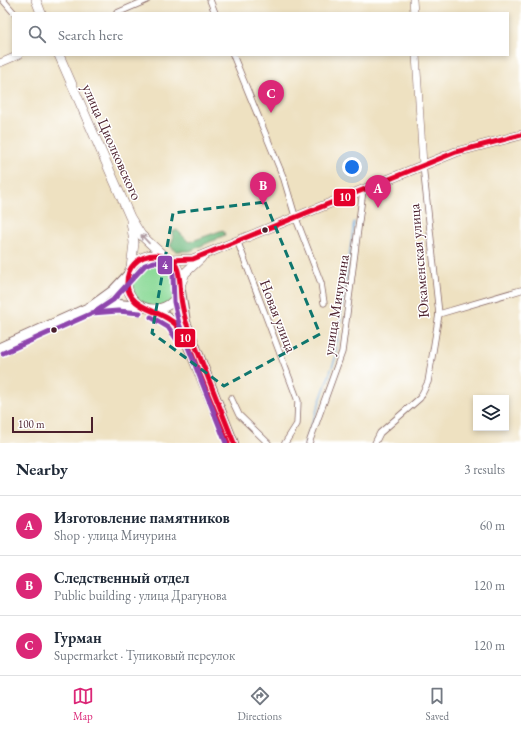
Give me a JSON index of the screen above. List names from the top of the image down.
{
  "streets": {
    "main road": ["улица Циолковского"],
    "street": ["Юкаменская улица", "улица Мичурина", "Новая улица"]
  },
  "lines": ["transit line 10", "transit line 4"],
  "scale_bar": "100 m",
  "page": {
    "search": "Search here",
    "pins": ["C", "B", "A"],
    "scale": "100 m",
    "heading": ["Nearby", "3 results"],
    "list": [
      {
        "mark": "A",
        "name": "Изготовление памятников",
        "note": "Shop · улица Мичурина",
        "value": "60 m"
      },
      {
        "mark": "B",
        "name": "Следственный отдел",
        "note": "Public building · улица Драгунова",
        "value": "120 m"
      },
      {
        "mark": "C",
        "name": "Гурман",
        "note": "Supermarket · Тупиковый переулок",
        "value": "120 m"
      }
    ],
    "nav": ["Map", "Directions", "Saved"]
  }
}
